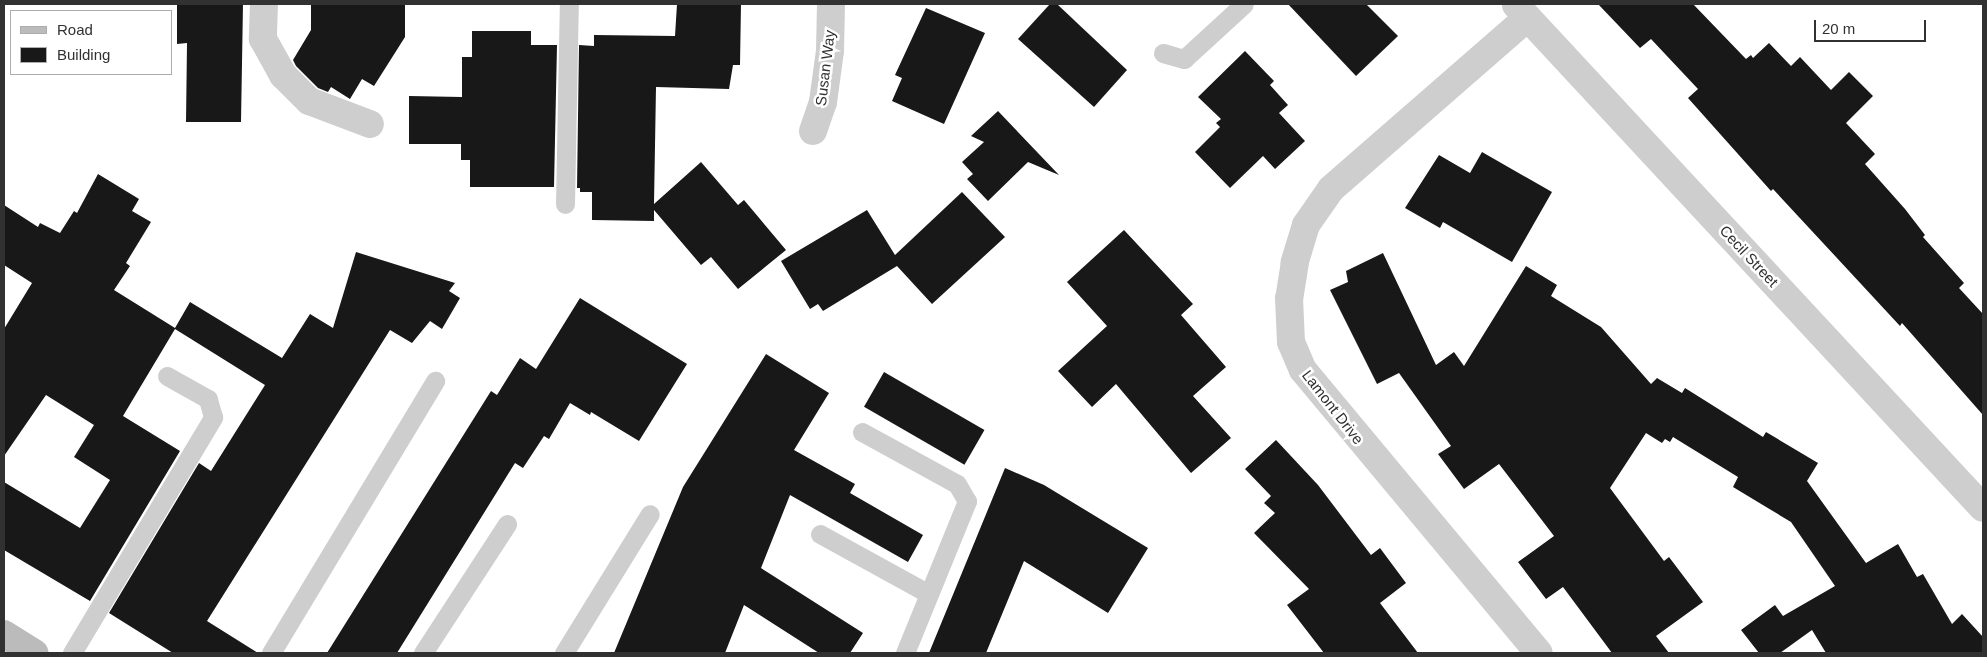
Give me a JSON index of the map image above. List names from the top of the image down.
{
  "streets": {
    "street": ["Susan Way", "Cecil Street", "Lamont Drive"]
  },
  "crossings": [
    ["Cecil Street", "Lamont Drive"]
  ],
  "legend": ["Road", "Building"],
  "scale_bar": "20 m"
}
